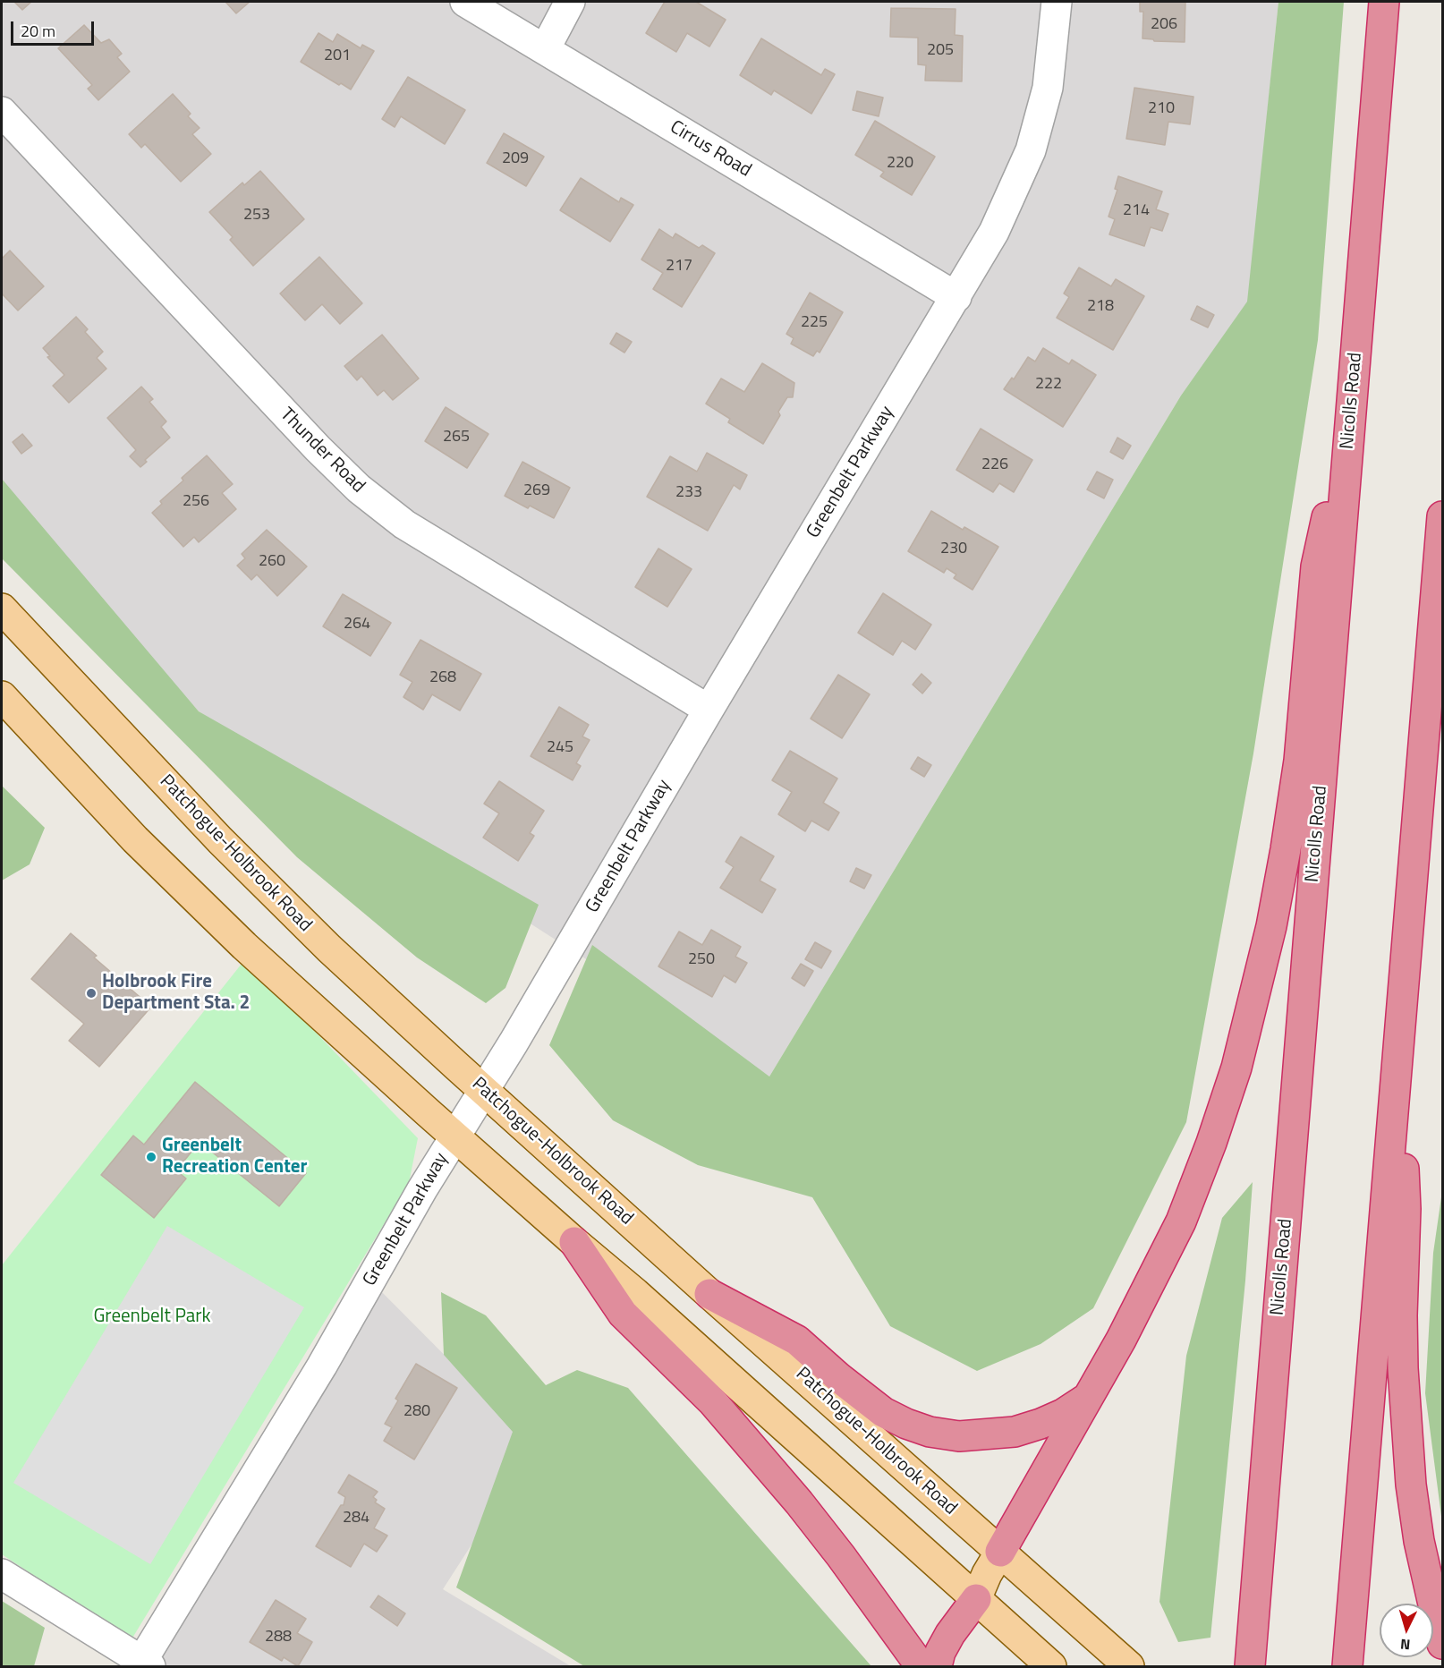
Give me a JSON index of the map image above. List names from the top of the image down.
{
  "streets": {
    "highway": ["Nicolls Road"],
    "main road": ["Patchogue-Holbrook Road"],
    "street": ["Cirrus Road", "Thunder Road", "Greenbelt Parkway"]
  },
  "crossings": [
    ["Cirrus Road", "Greenbelt Parkway"],
    ["Thunder Road", "Greenbelt Parkway"],
    ["Greenbelt Parkway", "Patchogue-Holbrook Road"]
  ],
  "parks": ["Greenbelt Park"],
  "places": ["Holbrook Fire Department Sta. 2", "Greenbelt Recreation Center"],
  "house_numbers": [
    "206",
    "205",
    "201",
    "210",
    "209",
    "220",
    "214",
    "253",
    "217",
    "218",
    "225",
    "222",
    "265",
    "226",
    "269",
    "233",
    "256",
    "230",
    "260",
    "264",
    "268",
    "245",
    "250",
    "280",
    "284",
    "288"
  ],
  "scale_bar": "20 m",
  "north": "bottom"
}
